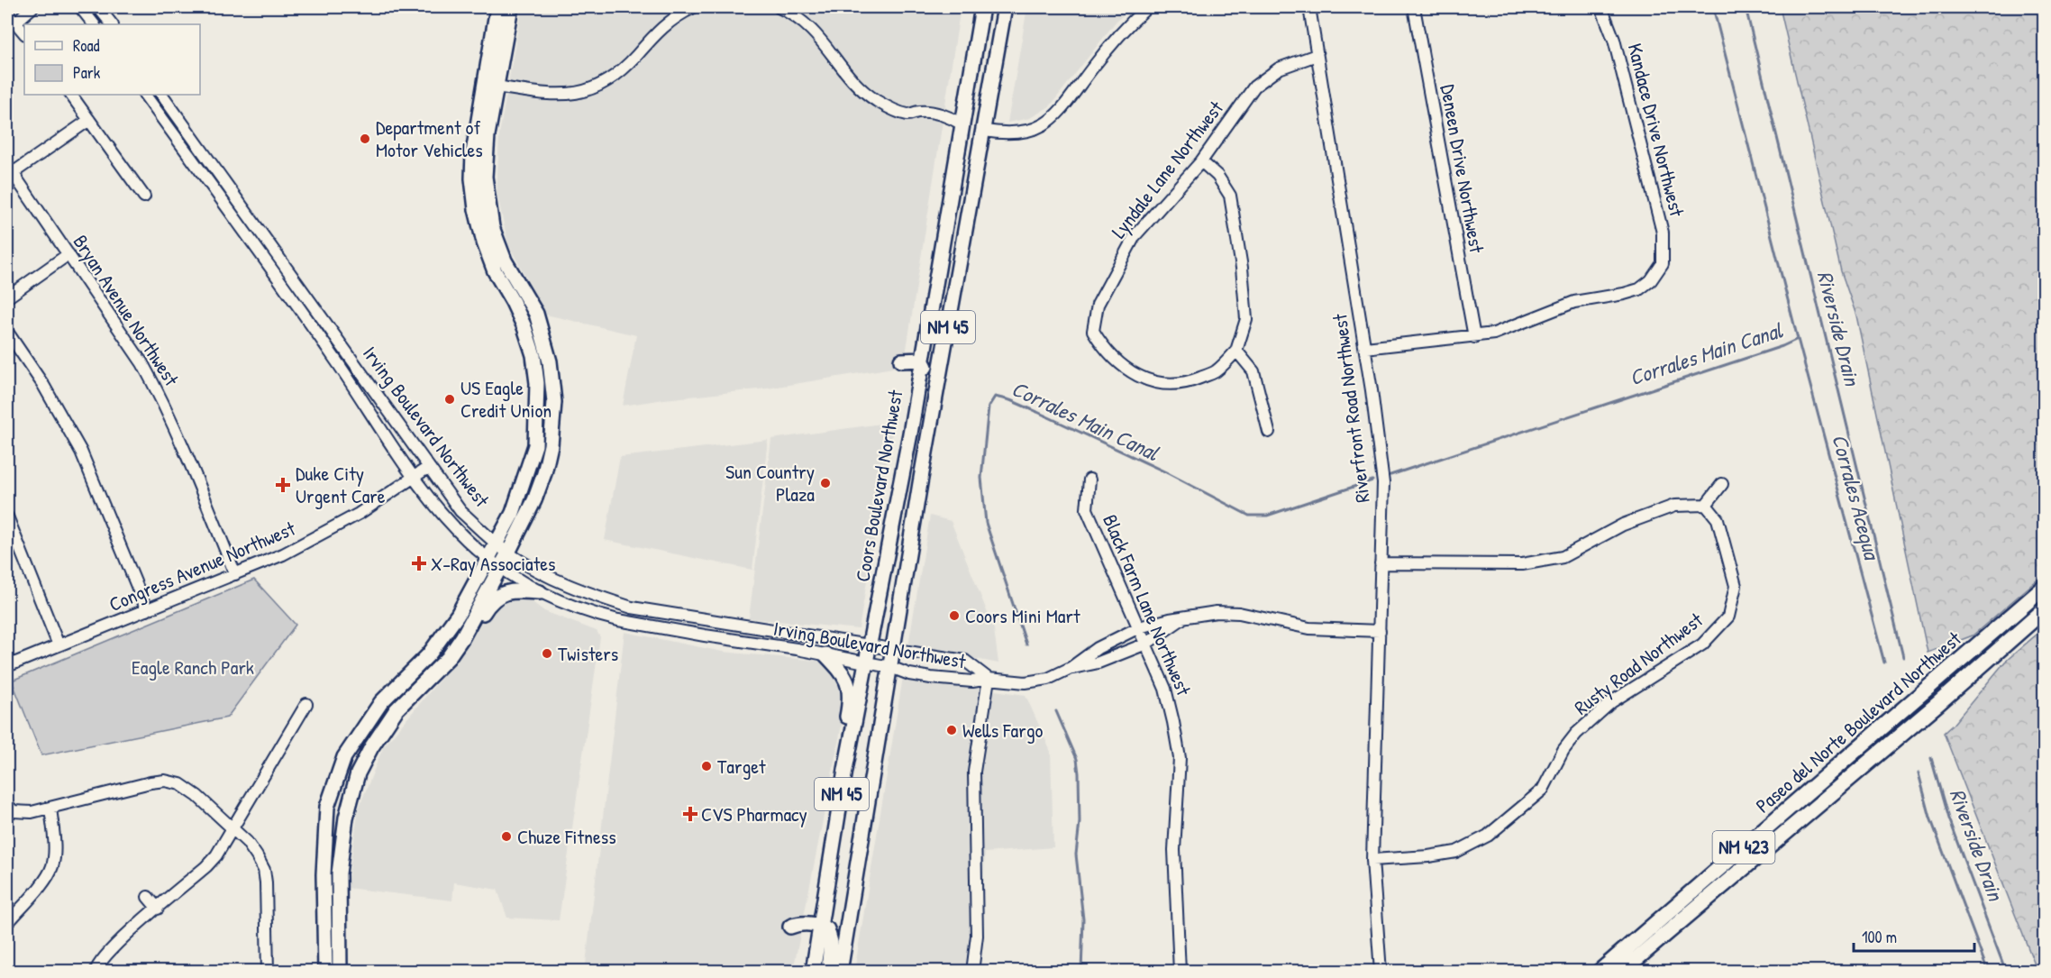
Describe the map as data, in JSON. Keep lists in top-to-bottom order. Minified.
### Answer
{"streets":{"highway":["Paseo del Norte Boulevard Northwest","NM 423"],"main road":["NM 45","Coors Boulevard Northwest"],"street":["Kandace Drive Northwest","Deneen Drive Northwest","Lyndale Lane Northwest","Bryan Avenue Northwest","Riverfront Road Northwest","Irving Boulevard Northwest","Congress Avenue Northwest","Black Farm Lane Northwest","Rusty Road Northwest"]},"crossings":[["Kandace Drive Northwest","Deneen Drive Northwest"],["Kandace Drive Northwest","Riverfront Road Northwest"],["Lyndale Lane Northwest","Riverfront Road Northwest"],["Bryan Avenue Northwest","Congress Avenue Northwest"],["Riverfront Road Northwest","Rusty Road Northwest"],["Irving Boulevard Northwest","Coors Boulevard Northwest"],["Irving Boulevard Northwest","Congress Avenue Northwest"]],"water":["Riverside Drain","Corrales Main Canal","Corrales Acequa"],"parks":["Eagle Ranch Park"],"places":{"other":["Department of Motor Vehicles","US Eagle Credit Union","Sun Country Plaza","Coors Mini Mart","Twisters","Wells Fargo","Target","Chuze Fitness"],"health":["Duke City Urgent Care","X-Ray Associates","CVS Pharmacy"]},"legend":["Road","Park"],"scale_bar":"100 m"}
